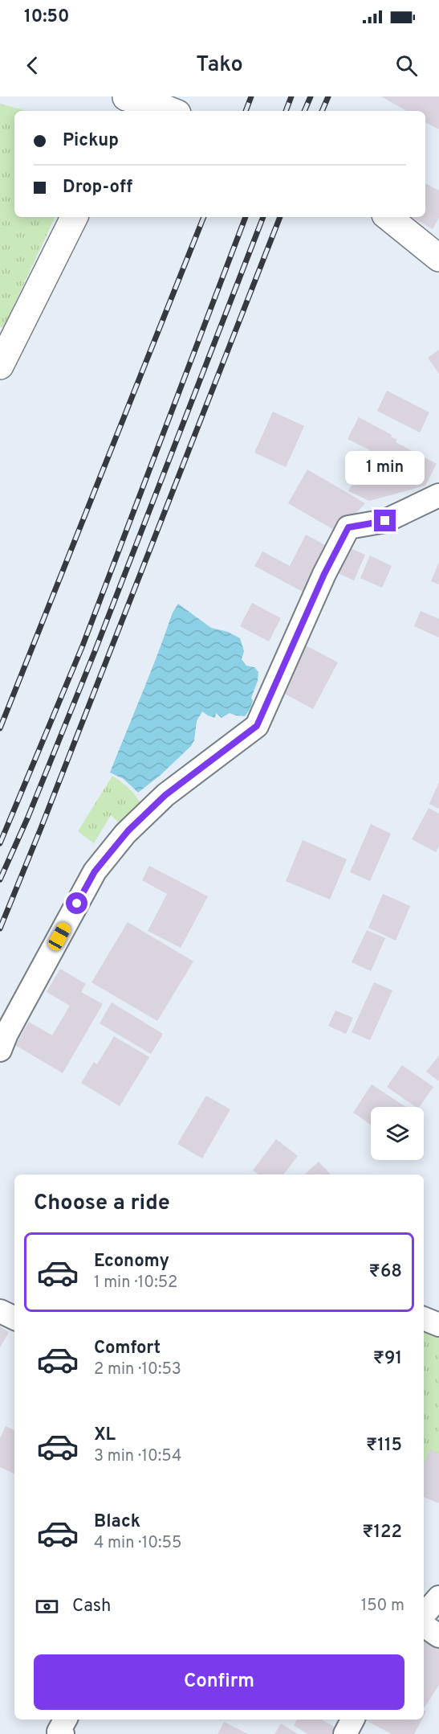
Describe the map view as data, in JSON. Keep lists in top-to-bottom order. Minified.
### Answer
{"page":{"status":"10:50","header":"Tako","banner":["Pickup","Drop-off"],"bubble":"1 min","heading":"Choose a ride","list":[{"name":"Economy","note":"1 min · 10:52","value":"₹68"},{"name":"Comfort","note":"2 min · 10:53","value":"₹91"},{"name":"XL","note":"3 min · 10:54","value":"₹115"},{"name":"Black","note":"4 min · 10:55","value":"₹122"}],"pay":["Cash","150 m"],"buttons":"Confirm"}}
